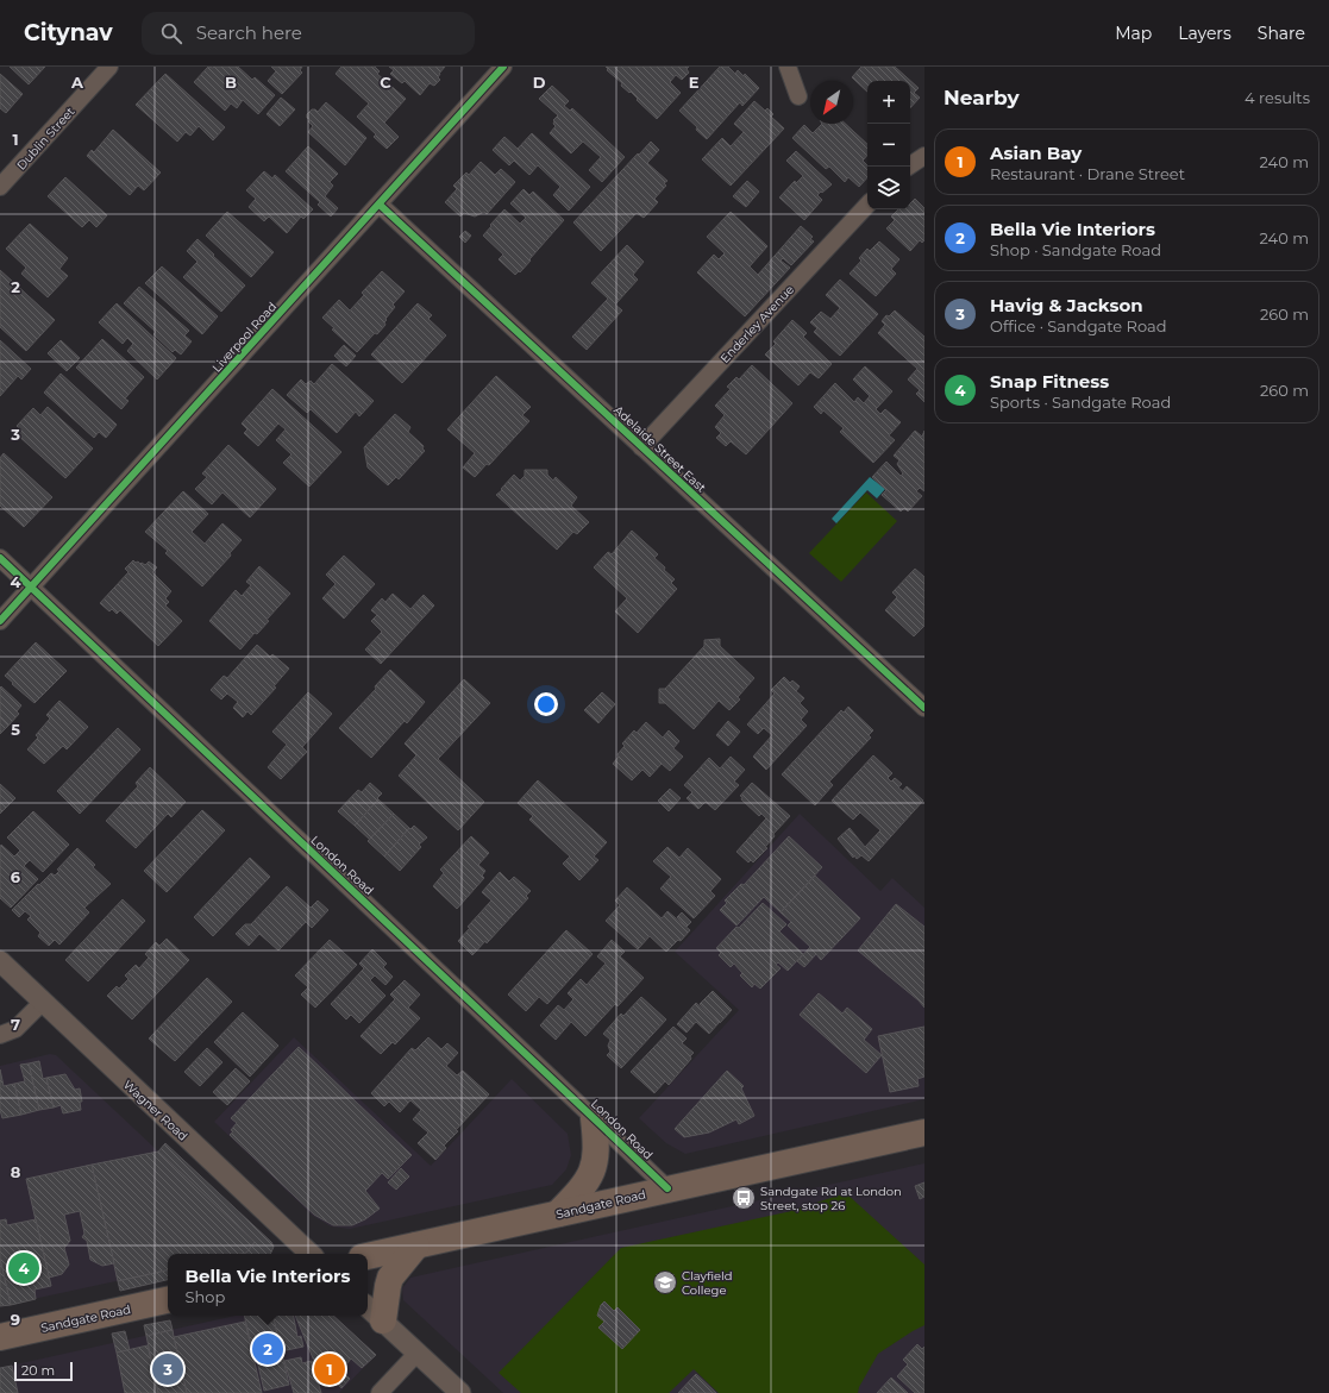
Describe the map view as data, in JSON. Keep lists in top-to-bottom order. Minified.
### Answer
{"streets":{"highway":["Sandgate Road"],"street":["Dublin Street","Enderley Avenue","Liverpool Road","Adelaide Street East","London Road","Wagner Road"]},"crossings":[["Enderley Avenue","Adelaide Street East"],["Liverpool Road","Adelaide Street East"],["Liverpool Road","London Road"],["London Road","Sandgate Road"]],"places":{"bus stop":["Sandgate Rd at London Street, stop 26"],"school or university":["Clayfield College"]},"scale_bar":"20 m","north":"bottom left","page":{"header":"Citynav","search":"Search here","nav":["Map","Layers","Share"],"heading":["Nearby","4 results"],"map_buttons":["+","−"],"list":[{"mark":"1","name":"Asian Bay","note":"Restaurant · Drane Street","value":"240 m"},{"mark":"2","name":"Bella Vie Interiors","note":"Shop · Sandgate Road","value":"240 m"},{"mark":"3","name":"Havig & Jackson","note":"Office · Sandgate Road","value":"260 m"},{"mark":"4","name":"Snap Fitness","note":"Sports · Sandgate Road","value":"260 m"}],"pins":["4","2","1","3"],"popup":["Bella Vie Interiors","Shop"],"scale":"20 m"},"grid":{"columns":["A","B","C","D","E"],"rows":["1","2","3","4","5","6","7","8","9"]}}
